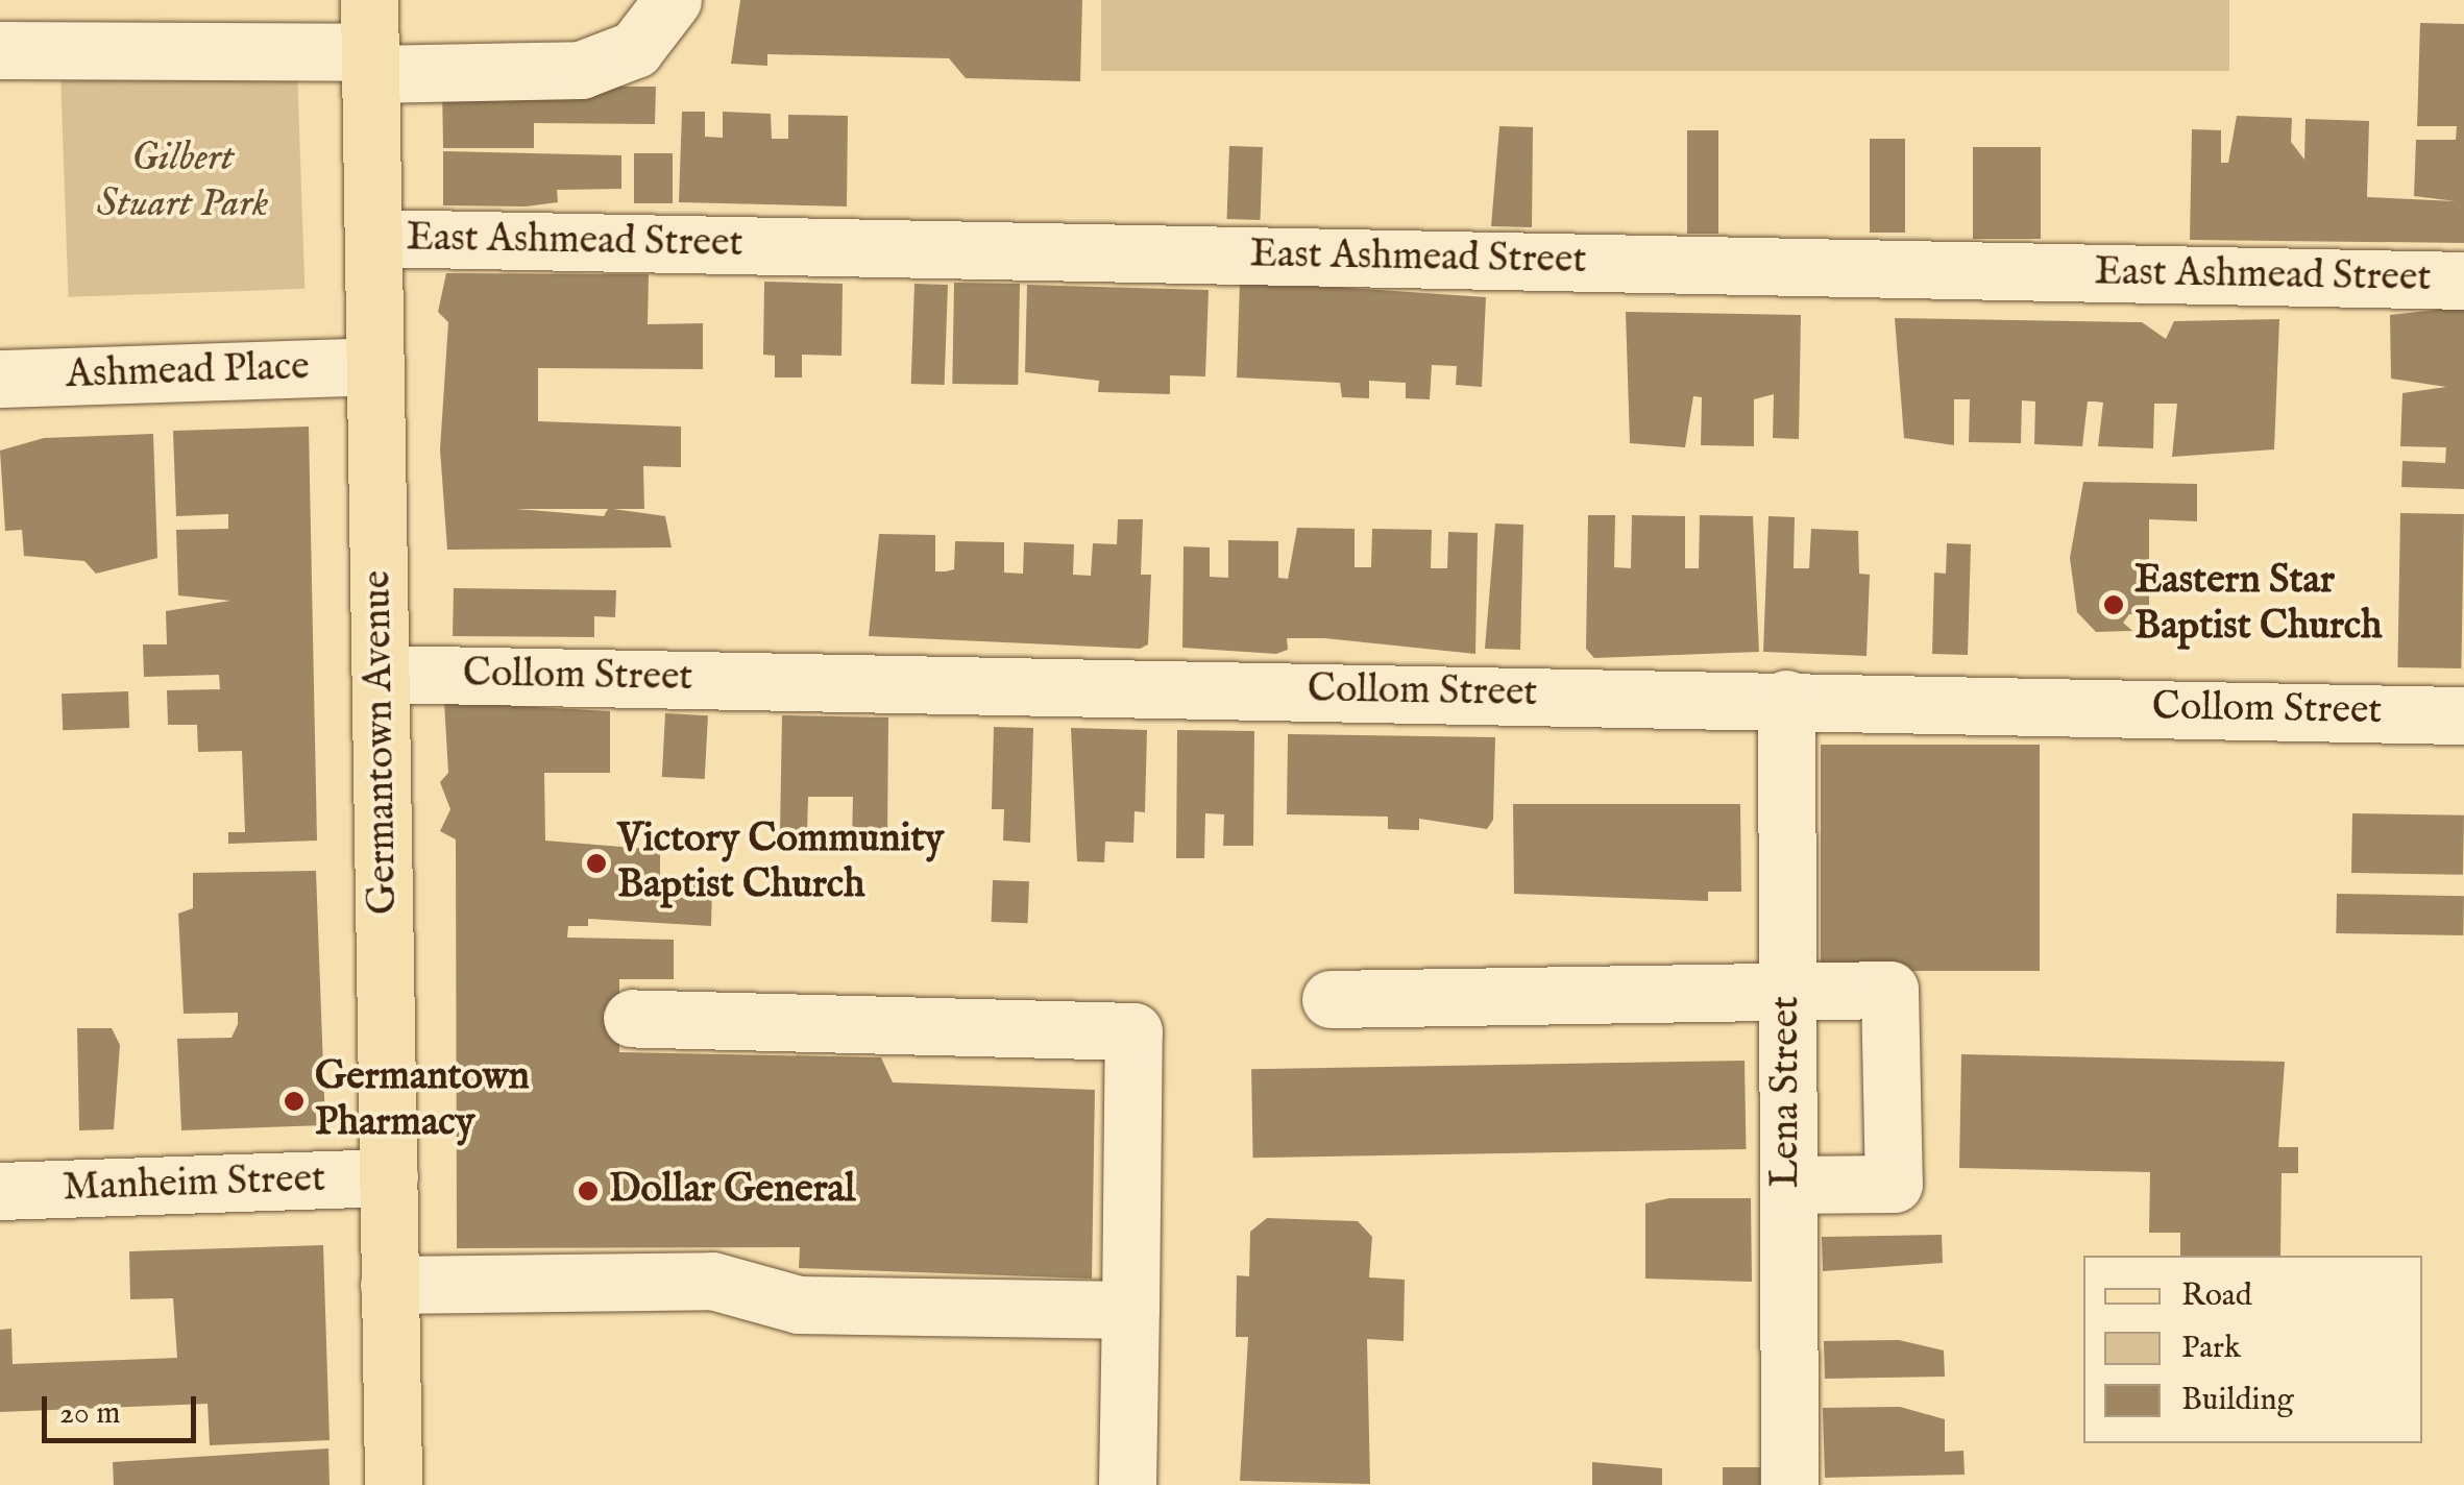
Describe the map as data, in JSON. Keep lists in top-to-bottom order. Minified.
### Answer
{"streets":{"main road":["Germantown Avenue"],"street":["East Ashmead Street","Ashmead Place","Collom Street","Lena Street","Manheim Street"]},"crossings":[["East Ashmead Street","Germantown Avenue"],["Ashmead Place","Germantown Avenue"],["Collom Street","Germantown Avenue"],["Collom Street","Lena Street"],["Germantown Avenue","Manheim Street"]],"parks":["Gilbert Stuart Park"],"places":["Eastern Star Baptist Church","Victory Community Baptist Church","Germantown Pharmacy","Dollar General"],"legend":["Road","Park","Building"],"scale_bar":"20 m"}
